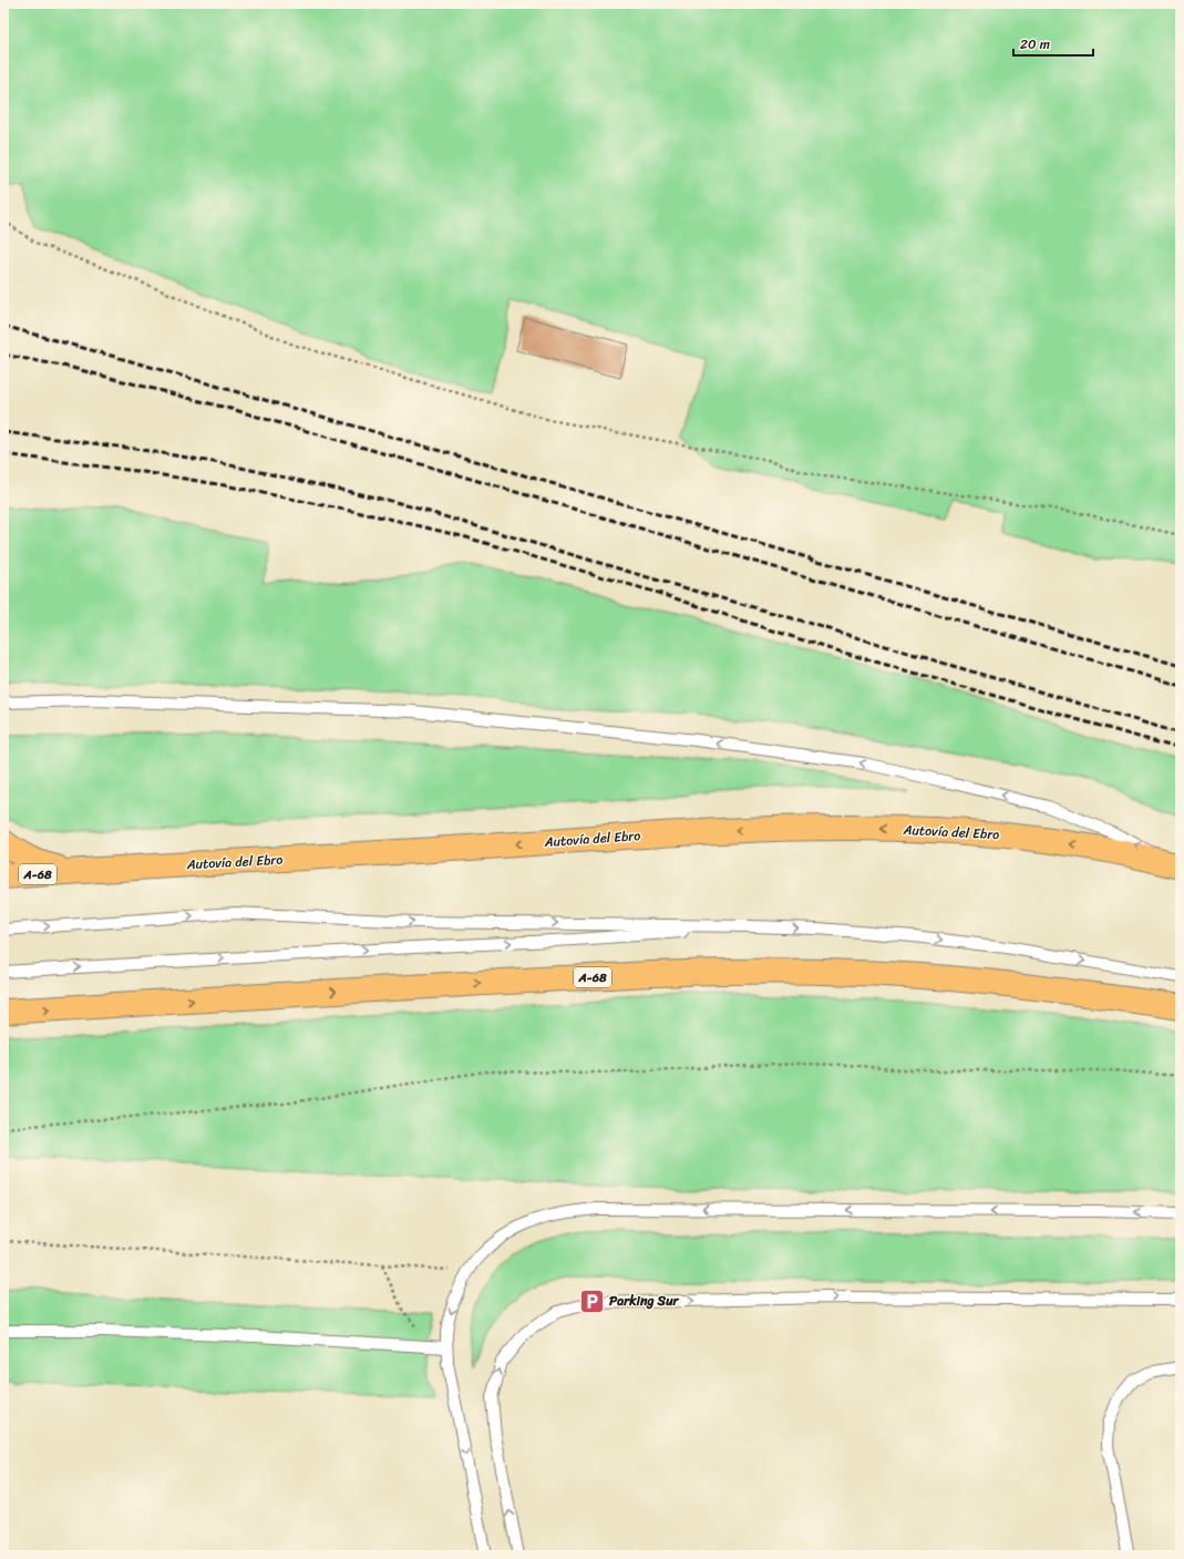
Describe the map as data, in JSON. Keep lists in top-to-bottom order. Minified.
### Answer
{"streets":{"highway":["Autovía del Ebro","A-68"]},"places":{"parking":["Parking Sur"]},"scale_bar":"20 m"}
